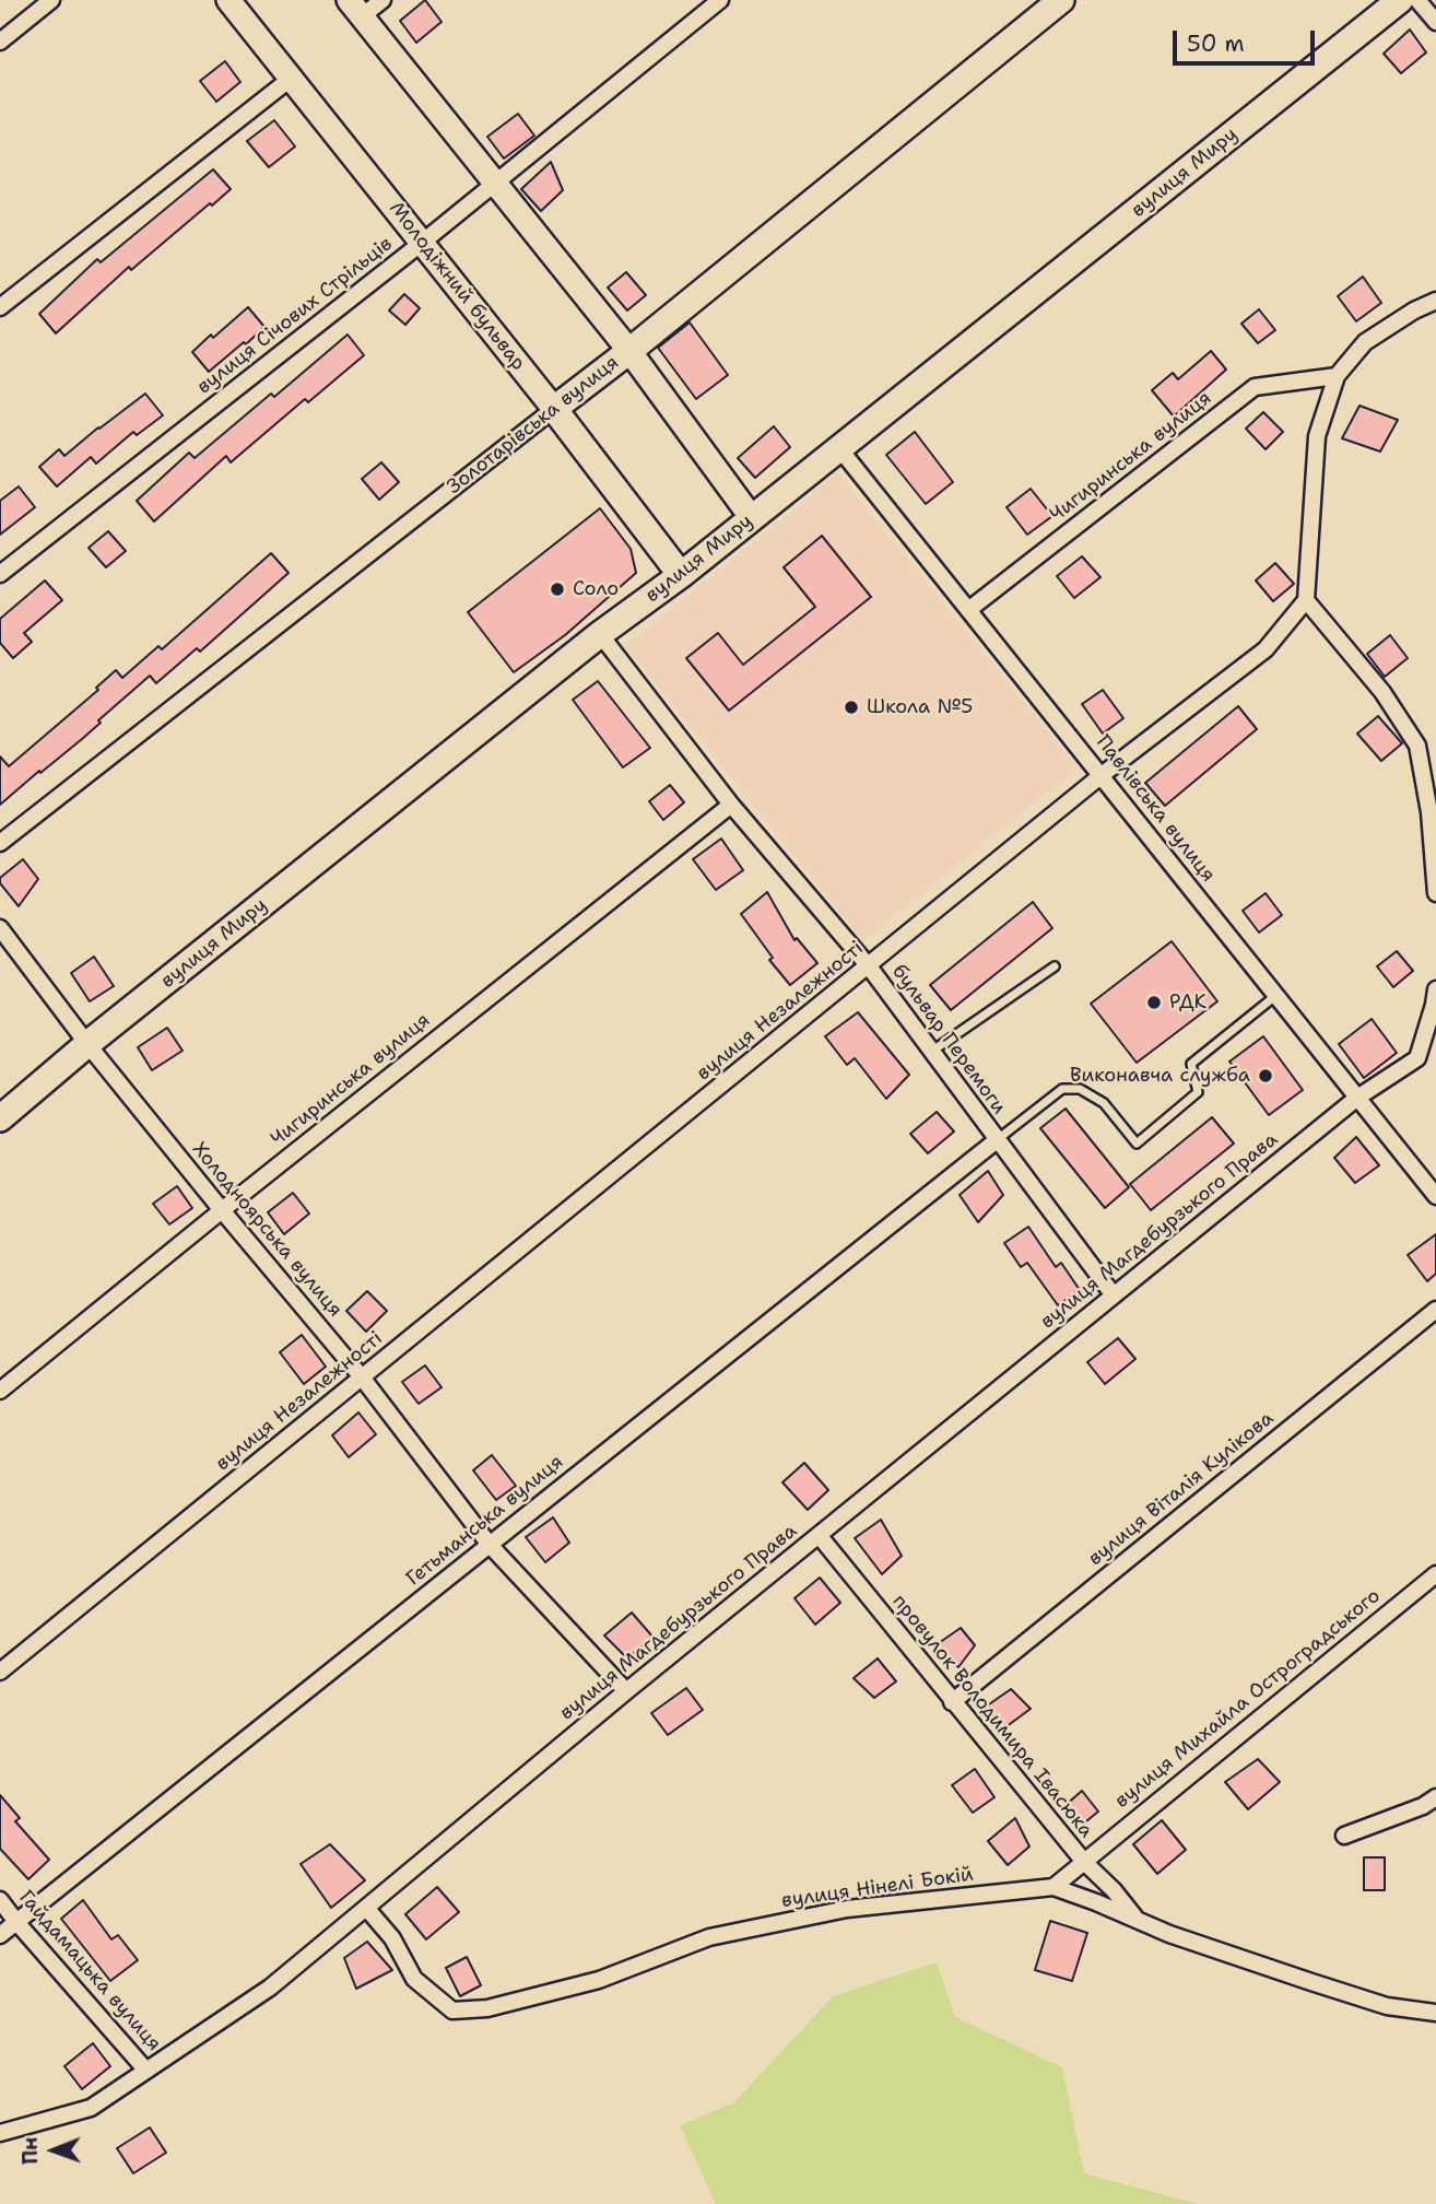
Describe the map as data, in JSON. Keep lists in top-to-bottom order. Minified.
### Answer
{"streets":{"main road":["вулиця Миру","Молодіжний бульвар","Золотарівська вулиця"],"street":["вулиця Січових Стрільців","Чигиринська вулиця","Павлівська вулиця","вулиця Незалежності","бульвар Перемоги","Холодноярська вулиця","вулиця Магдебурзького Права","вулиця Віталія Кулікова","Гетьманська вулиця","вулиця Михайла Остроградського","провулок Володимира Івасюка","вулиця Нінелі Бокій","Гайдамацька вулиця"]},"crossings":[["вулиця Миру","Молодіжний бульвар"],["вулиця Миру","Павлівська вулиця"],["вулиця Миру","бульвар Перемоги"],["вулиця Миру","Холодноярська вулиця"],["Молодіжний бульвар","вулиця Січових Стрільців"],["Молодіжний бульвар","Золотарівська вулиця"],["Чигиринська вулиця","Павлівська вулиця"],["Чигиринська вулиця","бульвар Перемоги"],["Чигиринська вулиця","Холодноярська вулиця"],["Павлівська вулиця","вулиця Незалежності"],["Павлівська вулиця","вулиця Магдебурзького Права"],["вулиця Незалежності","бульвар Перемоги"],["вулиця Незалежності","Холодноярська вулиця"],["бульвар Перемоги","вулиця Магдебурзького Права"],["бульвар Перемоги","Гетьманська вулиця"],["Холодноярська вулиця","вулиця Магдебурзького Права"],["Холодноярська вулиця","Гетьманська вулиця"],["вулиця Магдебурзького Права","провулок Володимира Івасюка"],["вулиця Магдебурзького Права","вулиця Нінелі Бокій"],["вулиця Магдебурзького Права","Гайдамацька вулиця"],["вулиця Віталія Кулікова","провулок Володимира Івасюка"],["Гетьманська вулиця","Гайдамацька вулиця"],["вулиця Михайла Остроградського","провулок Володимира Івасюка"],["вулиця Михайла Остроградського","вулиця Нінелі Бокій"],["провулок Володимира Івасюка","вулиця Нінелі Бокій"]],"places":["Соло","Школа №5","РДК","Виконавча служба"],"scale_bar":"50 m","north":"left"}
